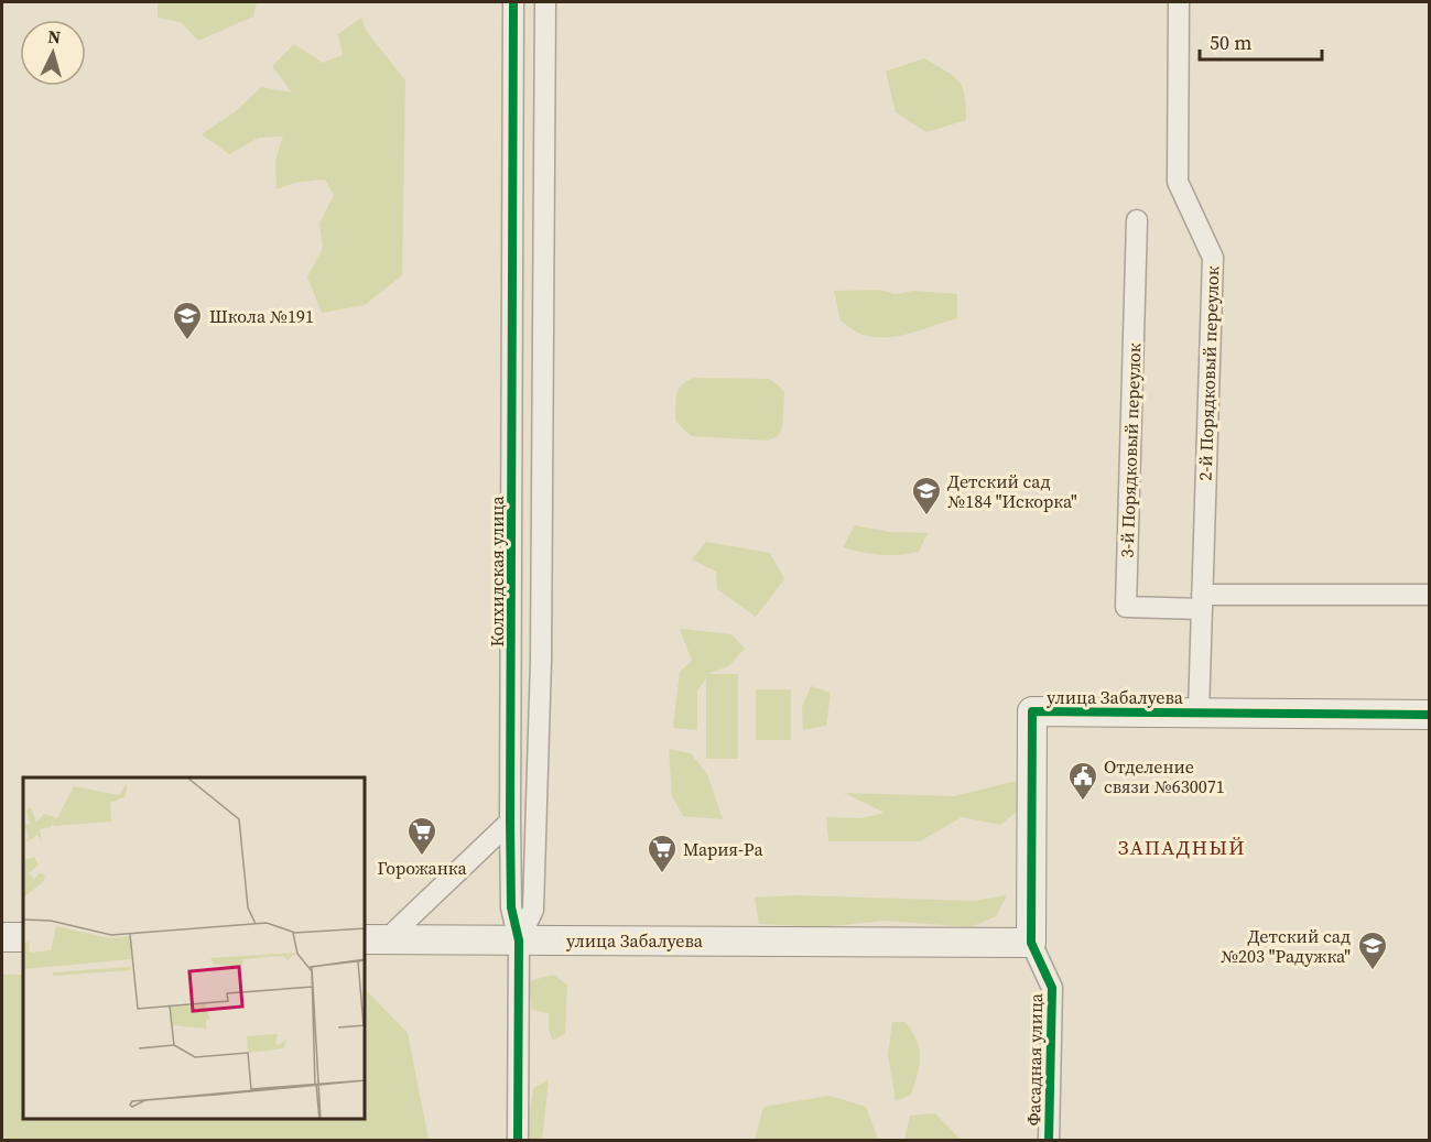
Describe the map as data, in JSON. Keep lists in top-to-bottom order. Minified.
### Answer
{"streets":{"street":["2-й Порядковый переулок","3-й Порядковый переулок","Колхидская улица","улица Забалуева","Фасадная улица"]},"crossings":[["2-й Порядковый переулок","3-й Порядковый переулок"],["2-й Порядковый переулок","улица Забалуева"],["Колхидская улица","улица Забалуева"],["улица Забалуева","Фасадная улица"]],"districts":["ЗАПАДНЫЙ"],"places":{"school or university":["Школа №191","Детский сад №184 \"Искорка\"","Детский сад №203 \"Радужка\""],"public building":["Отделение связи №630071"],"supermarket":["Горожанка","Мария-Ра"]},"scale_bar":"50 m","north":"top"}
